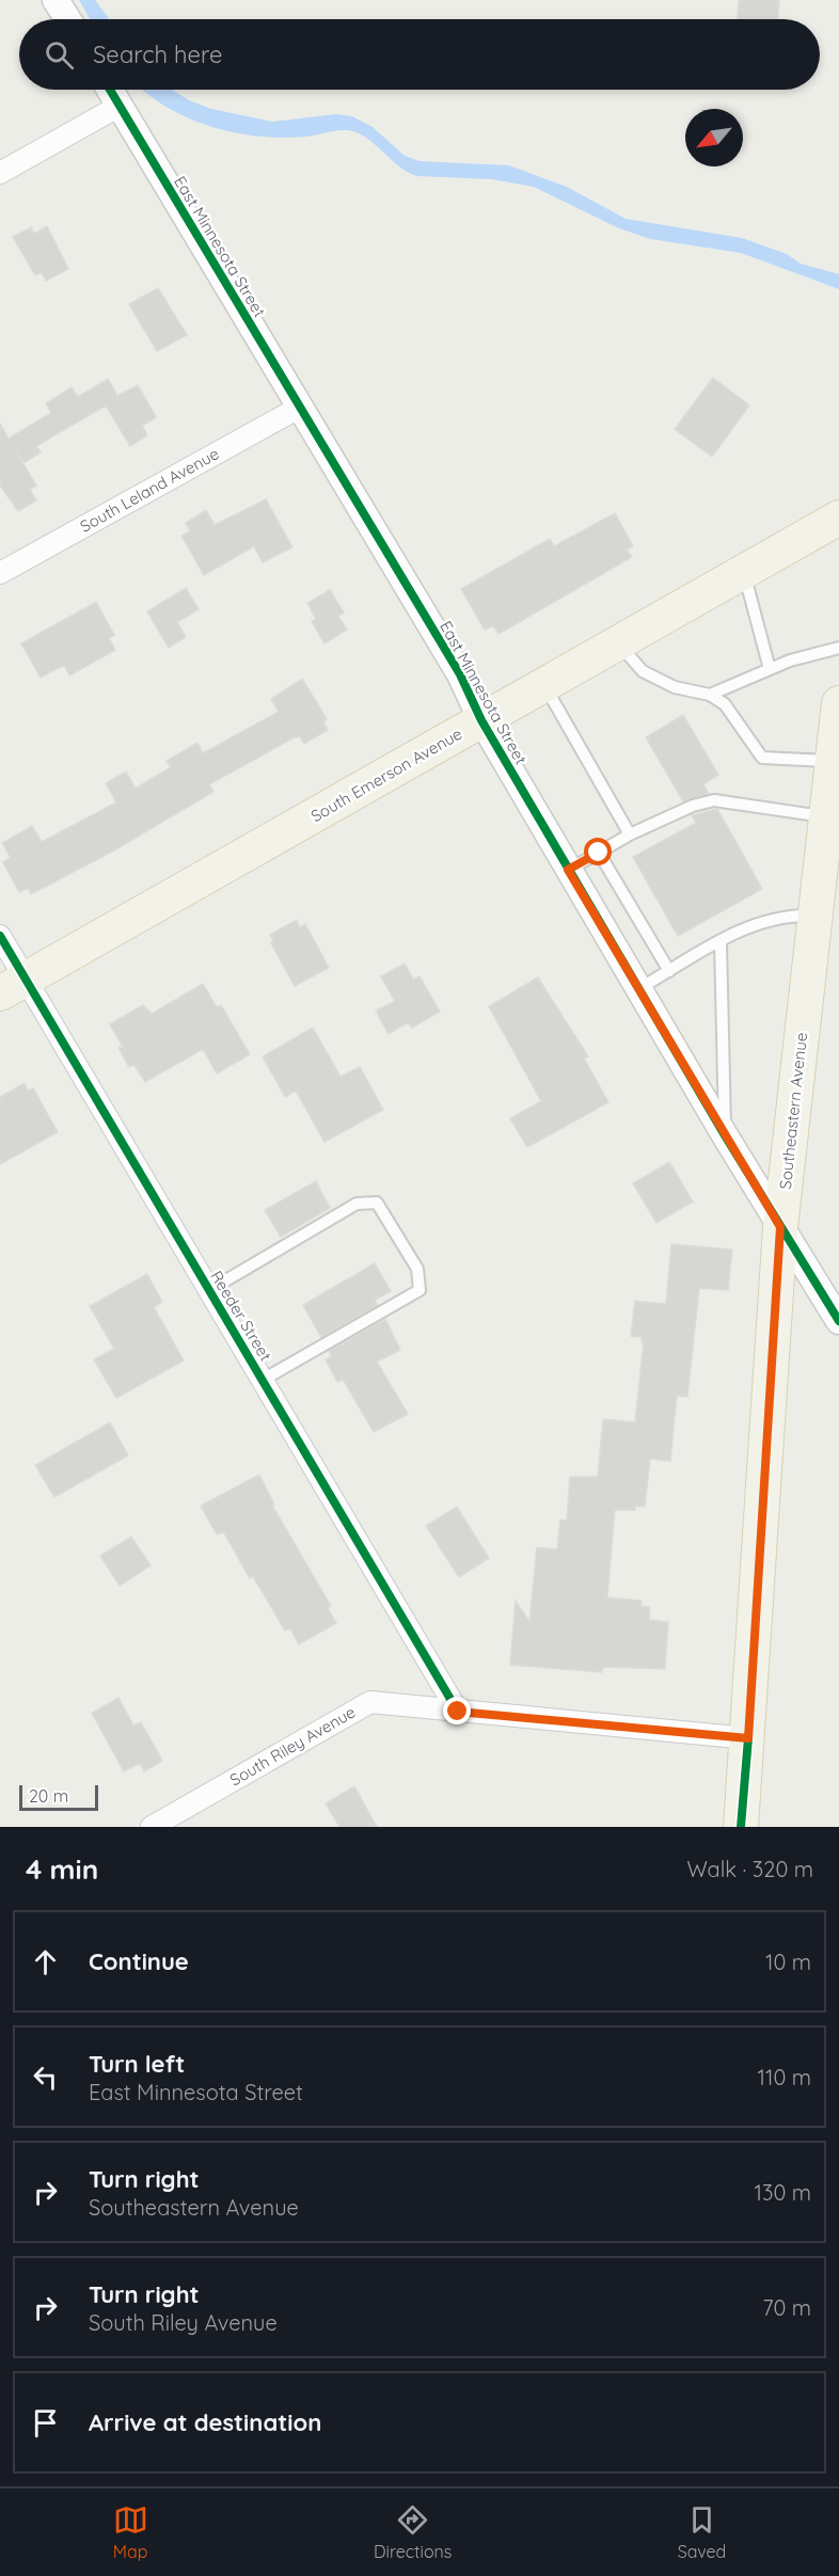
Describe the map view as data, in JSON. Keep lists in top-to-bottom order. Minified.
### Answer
{"streets":{"main road":["South Emerson Avenue","Southeastern Avenue"],"street":["East Minnesota Street","South Leland Avenue","Reeder Street","South Riley Avenue"]},"crossings":[["East Minnesota Street","South Leland Avenue"],["East Minnesota Street","South Emerson Avenue"],["East Minnesota Street","Southeastern Avenue"],["South Emerson Avenue","Reeder Street"],["Southeastern Avenue","South Riley Avenue"],["Reeder Street","South Riley Avenue"]],"scale_bar":"20 m","north":"bottom left","page":{"search":"Search here","scale":"20 m","heading":["4 min","Walk · 320 m"],"list":[["Continue","10 m"],["Turn left","East Minnesota Street","110 m"],["Turn right","Southeastern Avenue","130 m"],["Turn right","South Riley Avenue","70 m"],"Arrive at destination"],"nav":["Map","Directions","Saved"]}}
